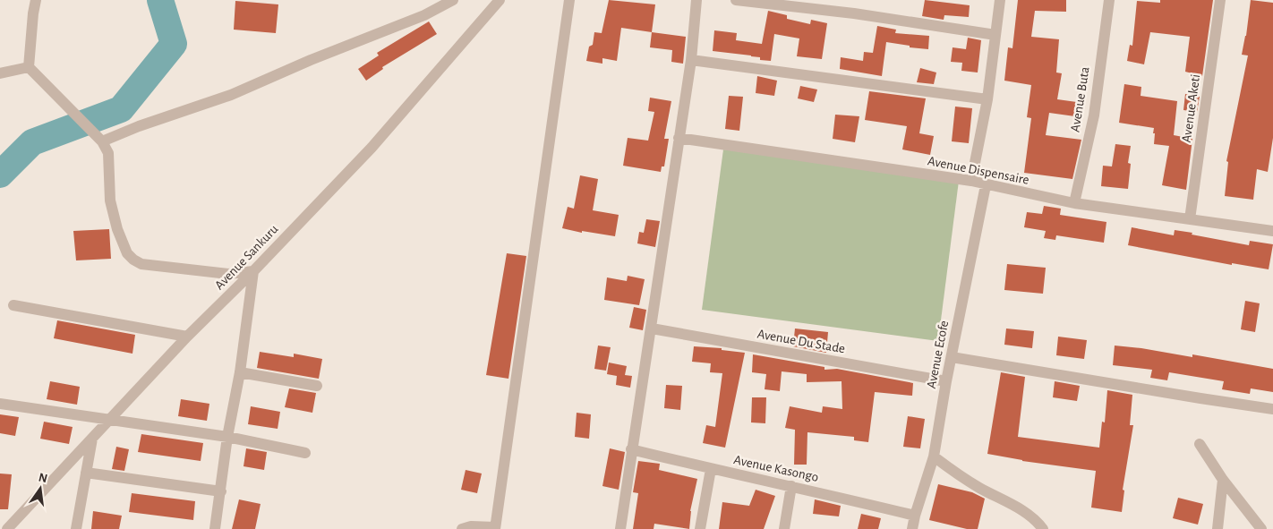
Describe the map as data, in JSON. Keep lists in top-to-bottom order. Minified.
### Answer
{"streets":{"street":["Avenue Buta","Avenue Aketi","Avenue Dispensaire","Avenue Sankuru","Avenue Du Stade","Avenue Ecofe","Avenue Kasongo"]},"crossings":[["Avenue Buta","Avenue Dispensaire"],["Avenue Aketi","Avenue Dispensaire"],["Avenue Dispensaire","Avenue Ecofe"],["Avenue Du Stade","Avenue Ecofe"],["Avenue Ecofe","Avenue Kasongo"]],"north":"top"}
